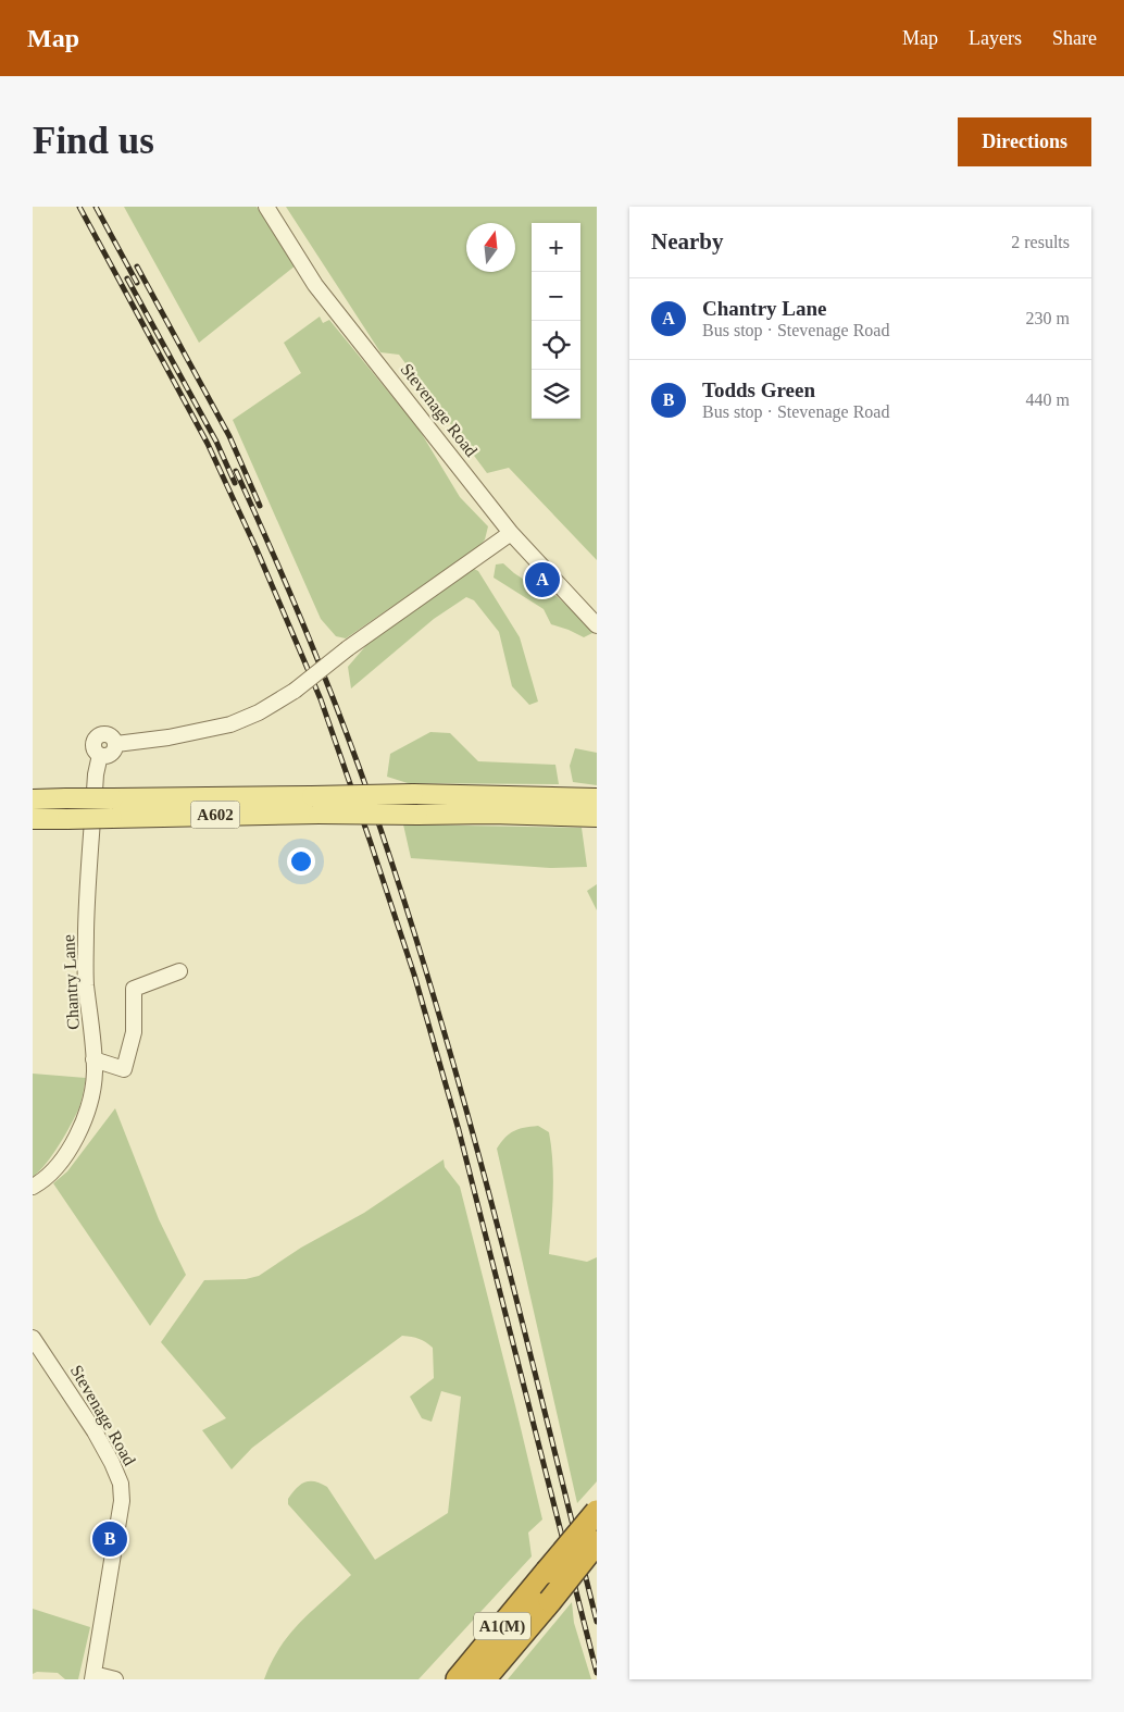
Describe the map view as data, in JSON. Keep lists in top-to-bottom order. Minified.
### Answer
{"streets":{"highway":["A1(M)"],"main road":["A602"],"street":["Stevenage Road","Chantry Lane"]},"crossings":[["Stevenage Road","Chantry Lane"]],"north":"top","page":{"header":"Map","nav":["Map","Layers","Share"],"buttons":"Directions","title":"Find us","heading":["Nearby","2 results"],"map_buttons":["+","−"],"list":[{"mark":"A","name":"Chantry Lane","note":"Bus stop · Stevenage Road","value":"230 m"},{"mark":"B","name":"Todds Green","note":"Bus stop · Stevenage Road","value":"440 m"}],"pins":["A","B"]}}
